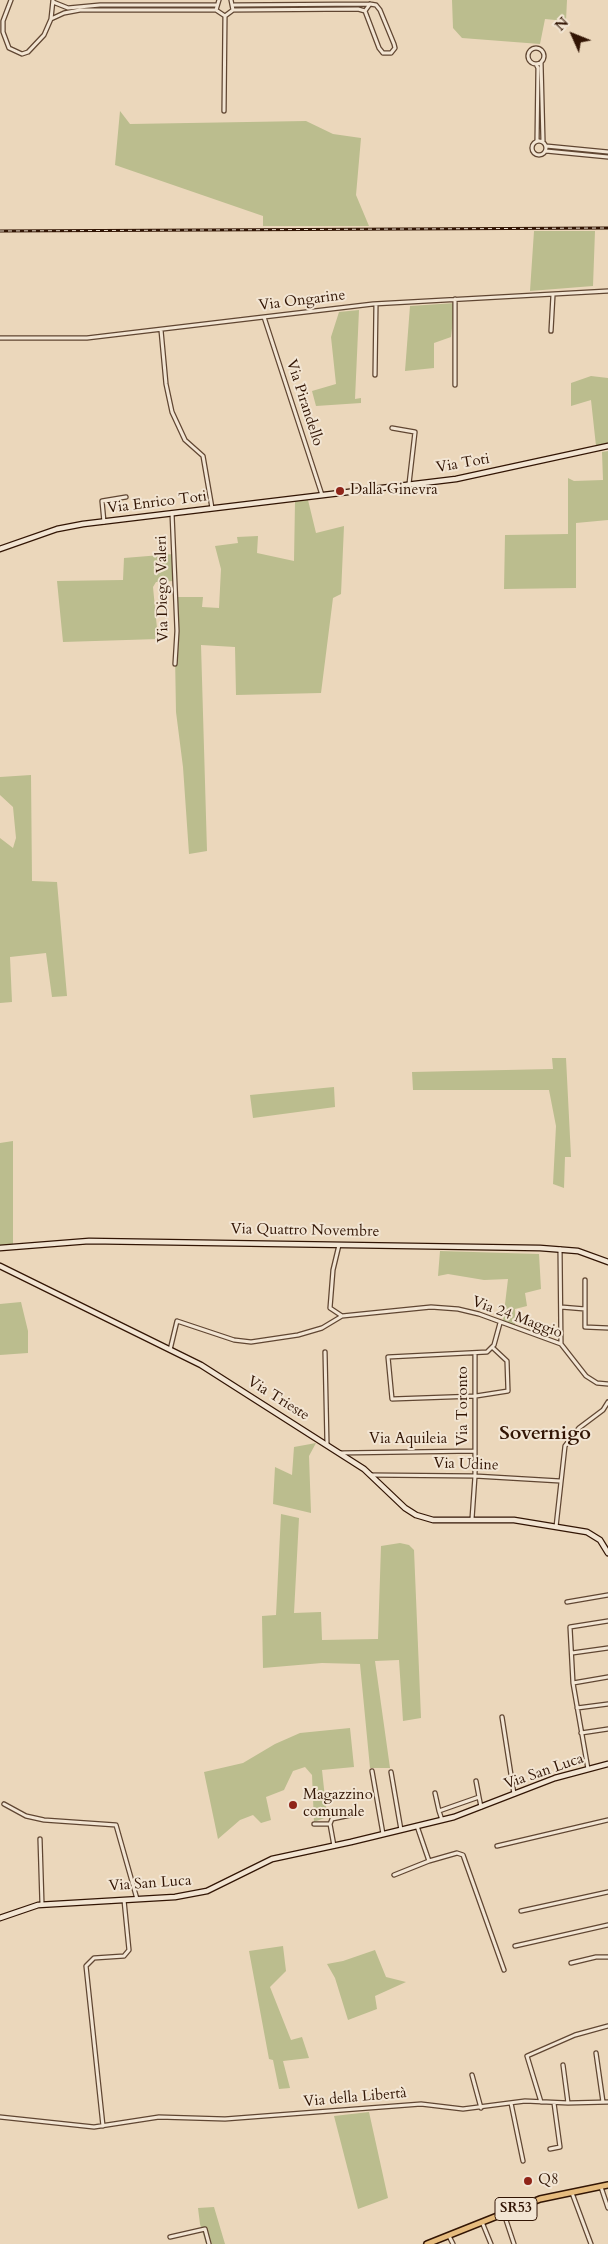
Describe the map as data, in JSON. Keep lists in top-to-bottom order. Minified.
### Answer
{"streets":{"main road":["SR53"],"street":["Via Ongarine","Via Pirandello","Via Toti","Via Enrico Toti","Via Diego Valeri","Via Quattro Novembre","Via 24 Maggio","Via Trieste","Via Toronto","Via Aquileia","Via Udine","Via San Luca","Via della Libertà"]},"crossings":[["Via Ongarine","Via Pirandello"],["Via Pirandello","Via Toti"],["Via Pirandello","Via Enrico Toti"],["Via Toti","Via Enrico Toti"],["Via Enrico Toti","Via Diego Valeri"],["Via 24 Maggio","Via Trieste"],["Via Trieste","Via Toronto"],["Via Trieste","Via Aquileia"],["Via Trieste","Via Udine"],["Via Toronto","Via Aquileia"],["Via Toronto","Via Udine"]],"districts":["Sovernigo"],"places":["Dalla Ginevra","Magazzino comunale","Q8"],"north":"top left"}
